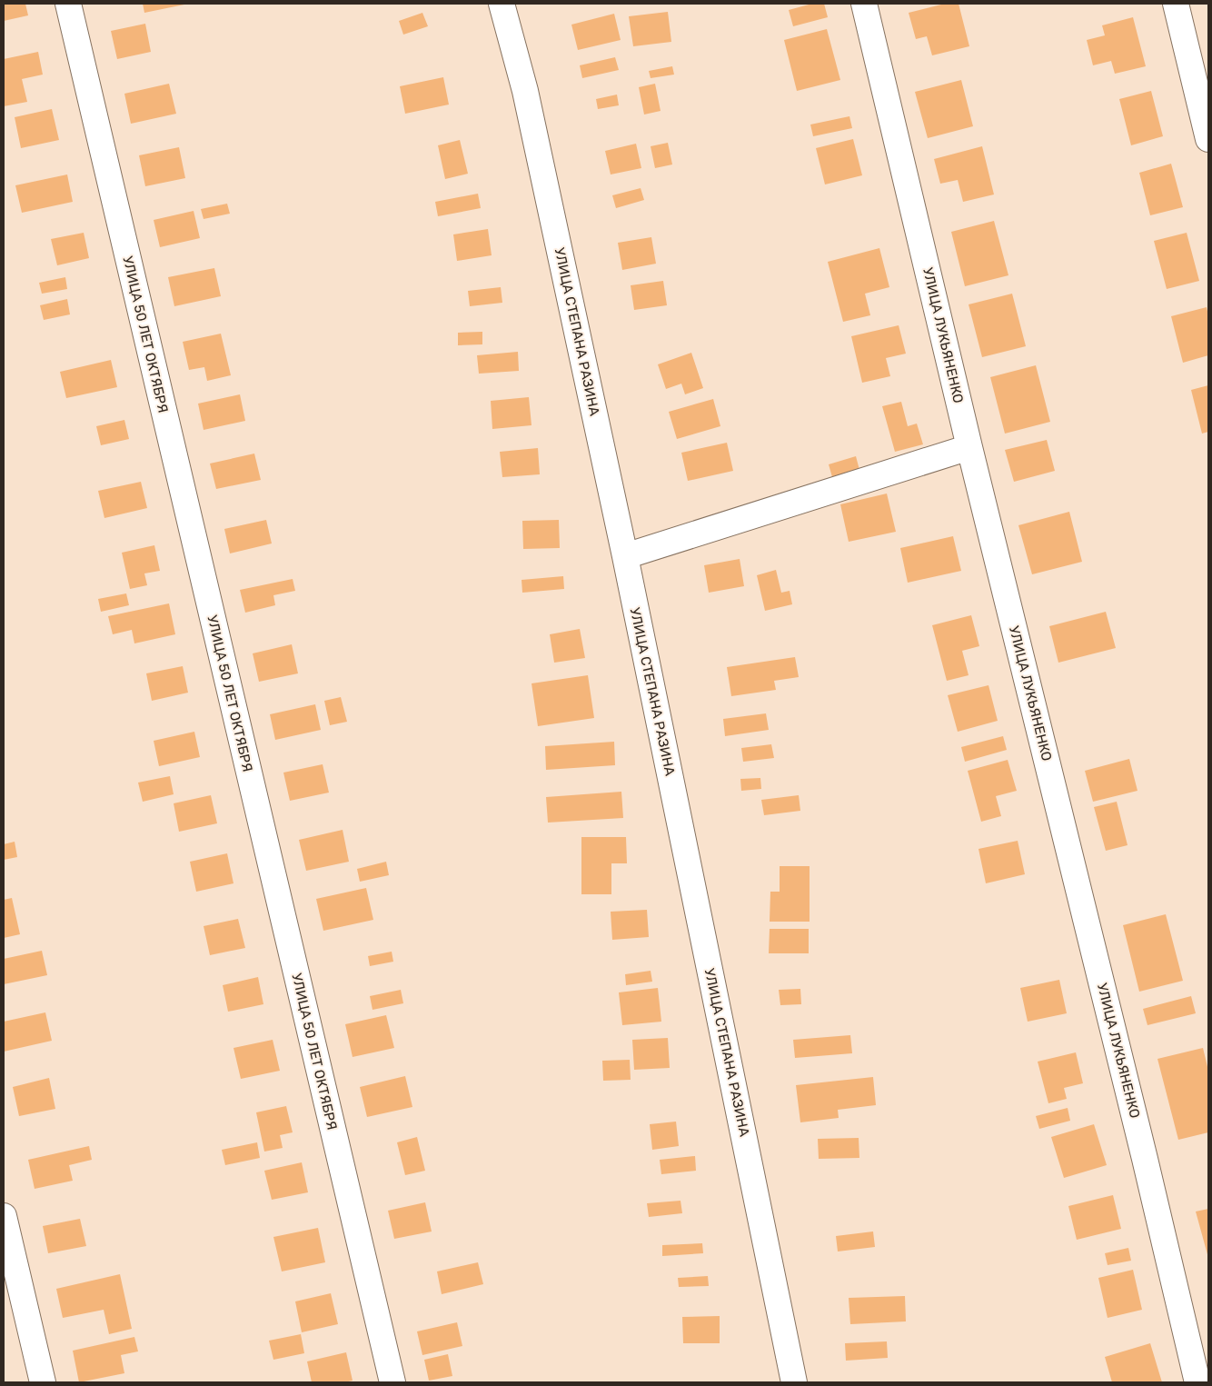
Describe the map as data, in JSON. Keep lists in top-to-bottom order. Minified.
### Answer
{"streets":{"street":["УЛИЦА СТЕПАНА РАЗИНА","УЛИЦА 50 ЛЕТ ОКТЯБРЯ","УЛИЦА ЛУКЬЯНЕНКО"]}}
